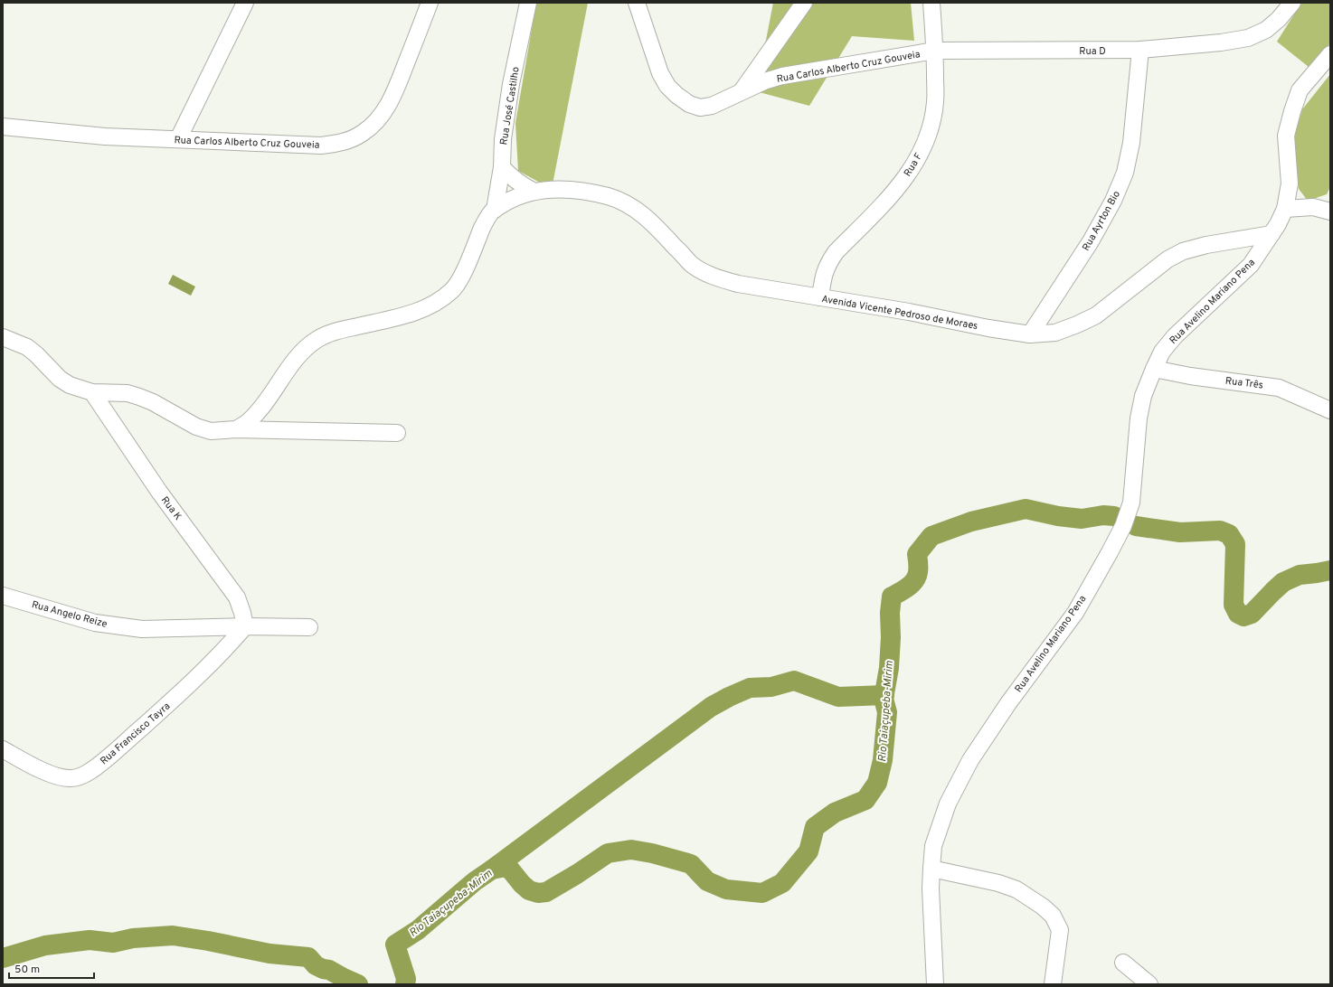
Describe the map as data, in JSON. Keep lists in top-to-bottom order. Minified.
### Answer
{"streets":{"street":["Rua D","Rua Carlos Alberto Cruz Gouveia","Rua José Castilho","Rua F","Rua Ayrton Bio","Rua Avelino Mariano Pena","Avenida Vicente Pedroso de Moraes","Rua Três","Rua K","Rua Angelo Reize","Rua Francisco Tayra"]},"crossings":[["Rua D","Rua Carlos Alberto Cruz Gouveia"],["Rua D","Rua F"],["Rua D","Rua Ayrton Bio"],["Rua Carlos Alberto Cruz Gouveia","Rua F"],["Rua José Castilho","Avenida Vicente Pedroso de Moraes"],["Rua F","Avenida Vicente Pedroso de Moraes"],["Rua Ayrton Bio","Avenida Vicente Pedroso de Moraes"],["Rua Avelino Mariano Pena","Avenida Vicente Pedroso de Moraes"],["Rua Avelino Mariano Pena","Rua Três"],["Rua K","Rua Angelo Reize"],["Rua K","Rua Francisco Tayra"],["Rua Angelo Reize","Rua Francisco Tayra"]],"water":["Rio Taiaçupeba-Mirim"],"scale_bar":"50 m"}
